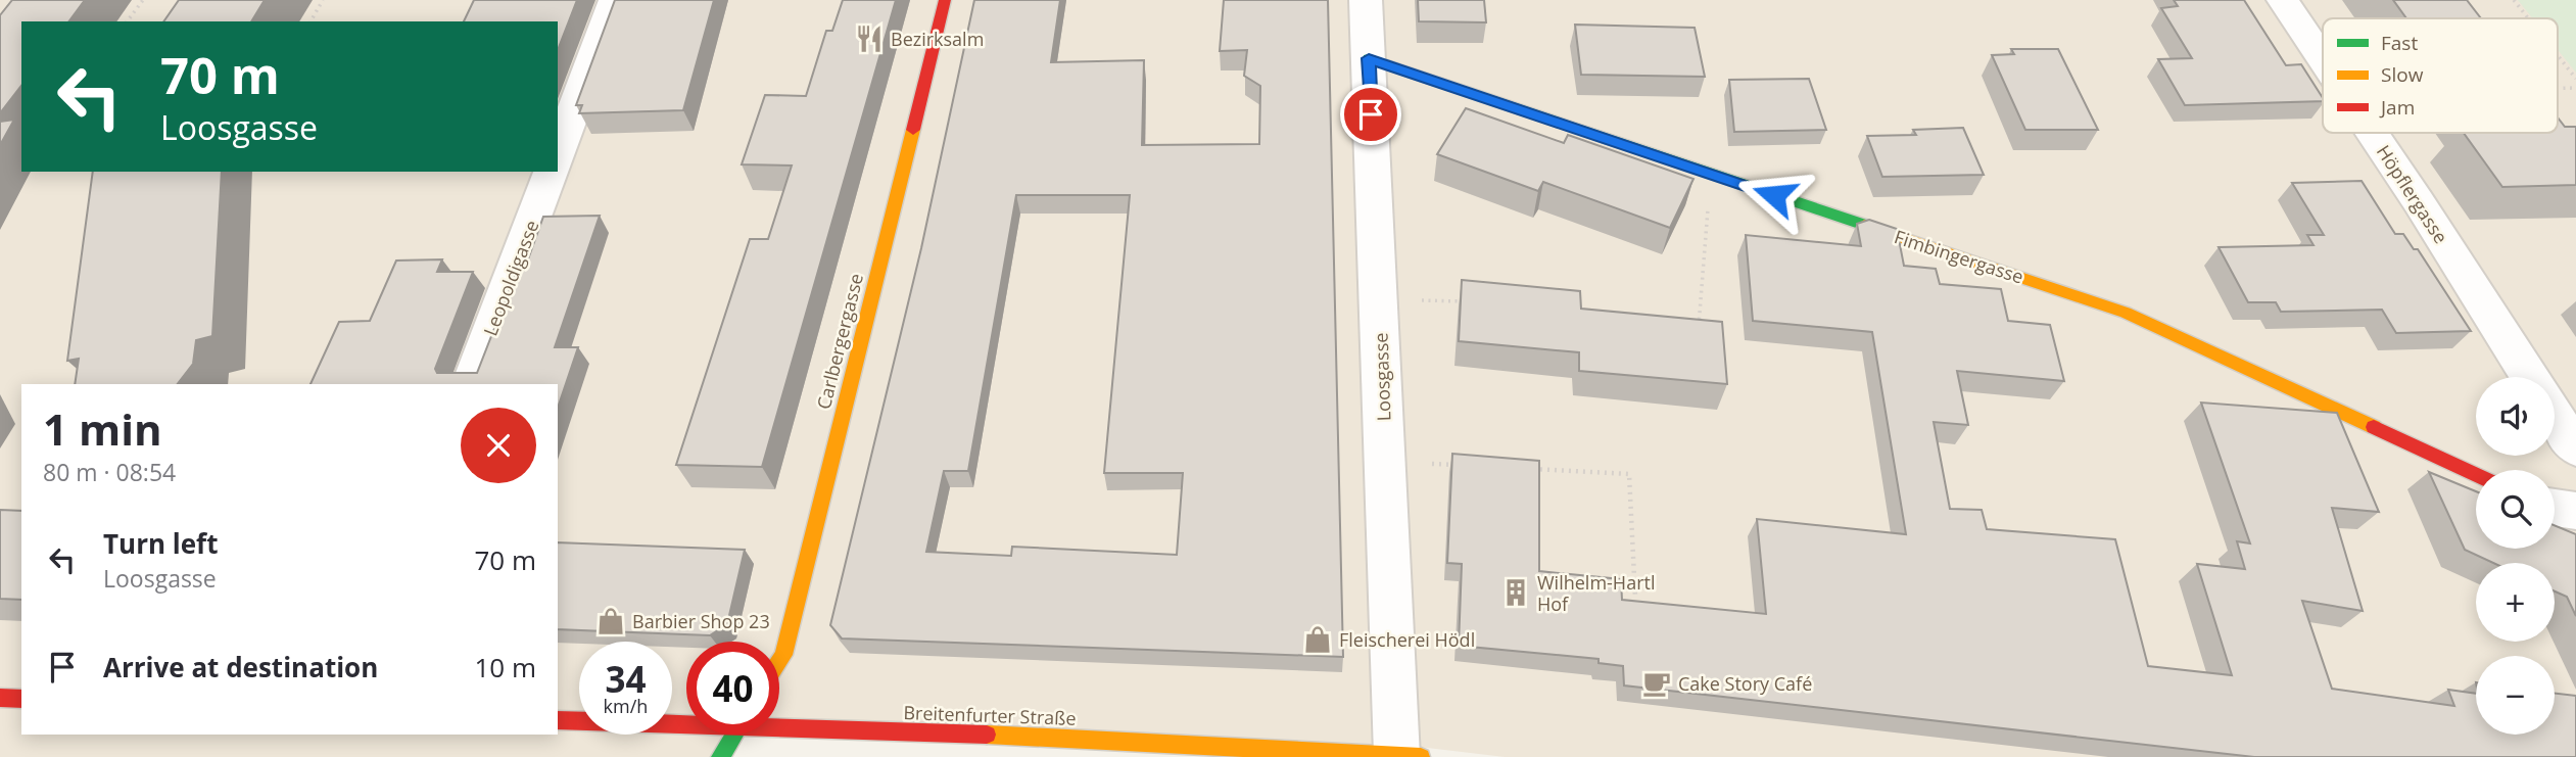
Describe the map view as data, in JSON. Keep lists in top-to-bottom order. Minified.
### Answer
{"streets":{"street":["Höpflergasse","Fimbingergasse","Leopoldigasse","Carlbergergasse","Loosgasse","Breitenfurter Straße"]},"crossings":[["Fimbingergasse","Loosgasse"],["Loosgasse","Breitenfurter Straße"]],"places":{"restaurant":["Bezirksalm"],"building":["Wilhelm-Hartl Hof"],"shop":["Barbier Shop 23","Fleischerei Hödl"],"cafe":["Cake Story Café"]},"legend":["Fast","Slow","Jam"],"page":{"turn":["70 m","Loosgasse"],"map_buttons":["+","−"],"heading":["1 min","80 m · 08:54"],"list":[{"name":"Turn left","note":"Loosgasse","value":"70 m"},{"name":"Arrive at destination","value":"10 m"}],"speed":"34 km/h","limit":"40"}}
